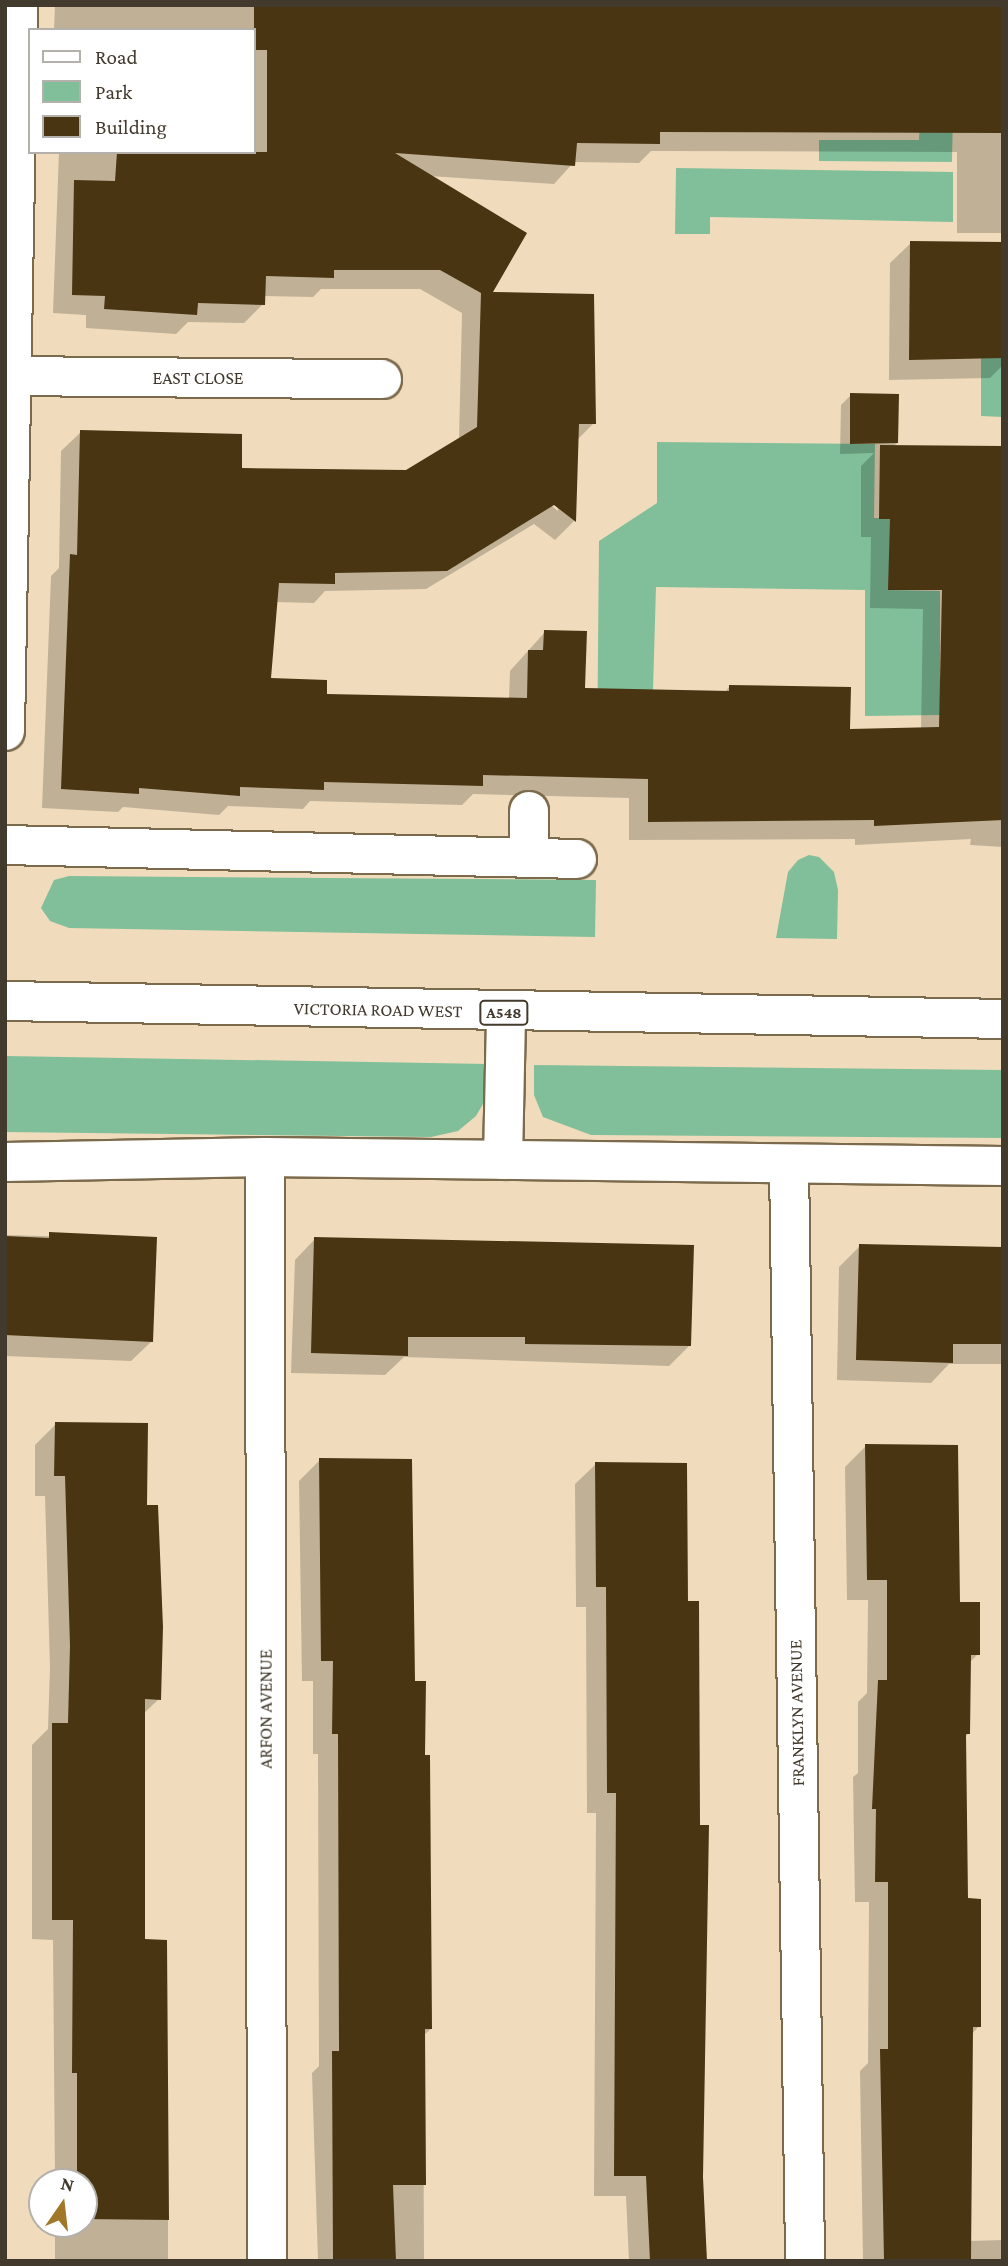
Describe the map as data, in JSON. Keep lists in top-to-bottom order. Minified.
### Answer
{"streets":{"street":["EAST CLOSE","VICTORIA ROAD WEST","A548","ARFON AVENUE","FRANKLYN AVENUE"]},"legend":["Road","Park","Building"],"north":"top"}
